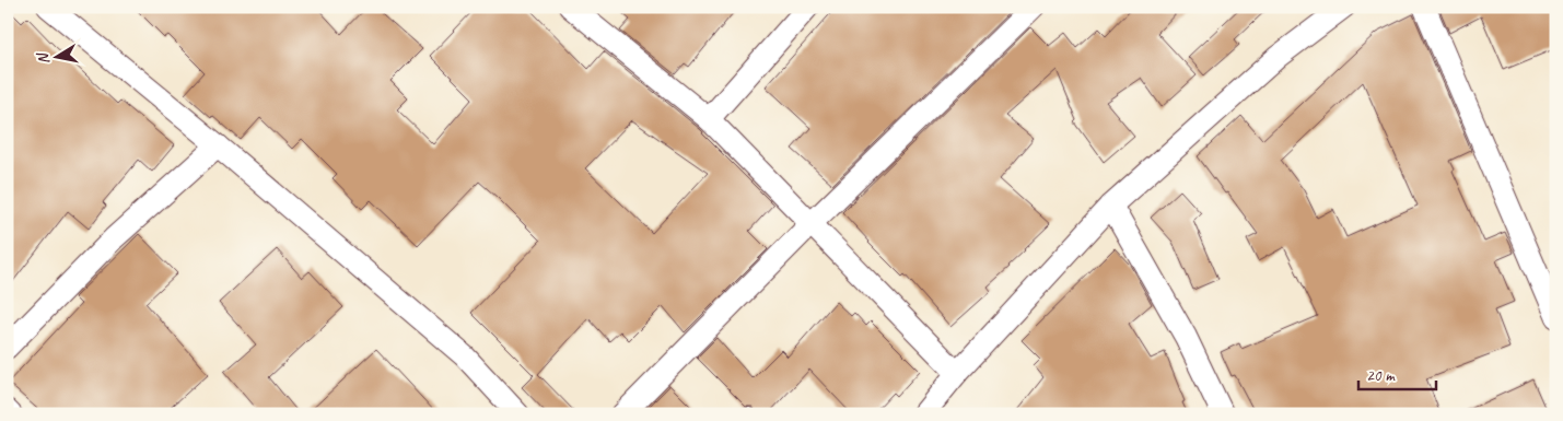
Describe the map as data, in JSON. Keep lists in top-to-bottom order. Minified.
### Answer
{"scale_bar":"20 m","north":"left"}
